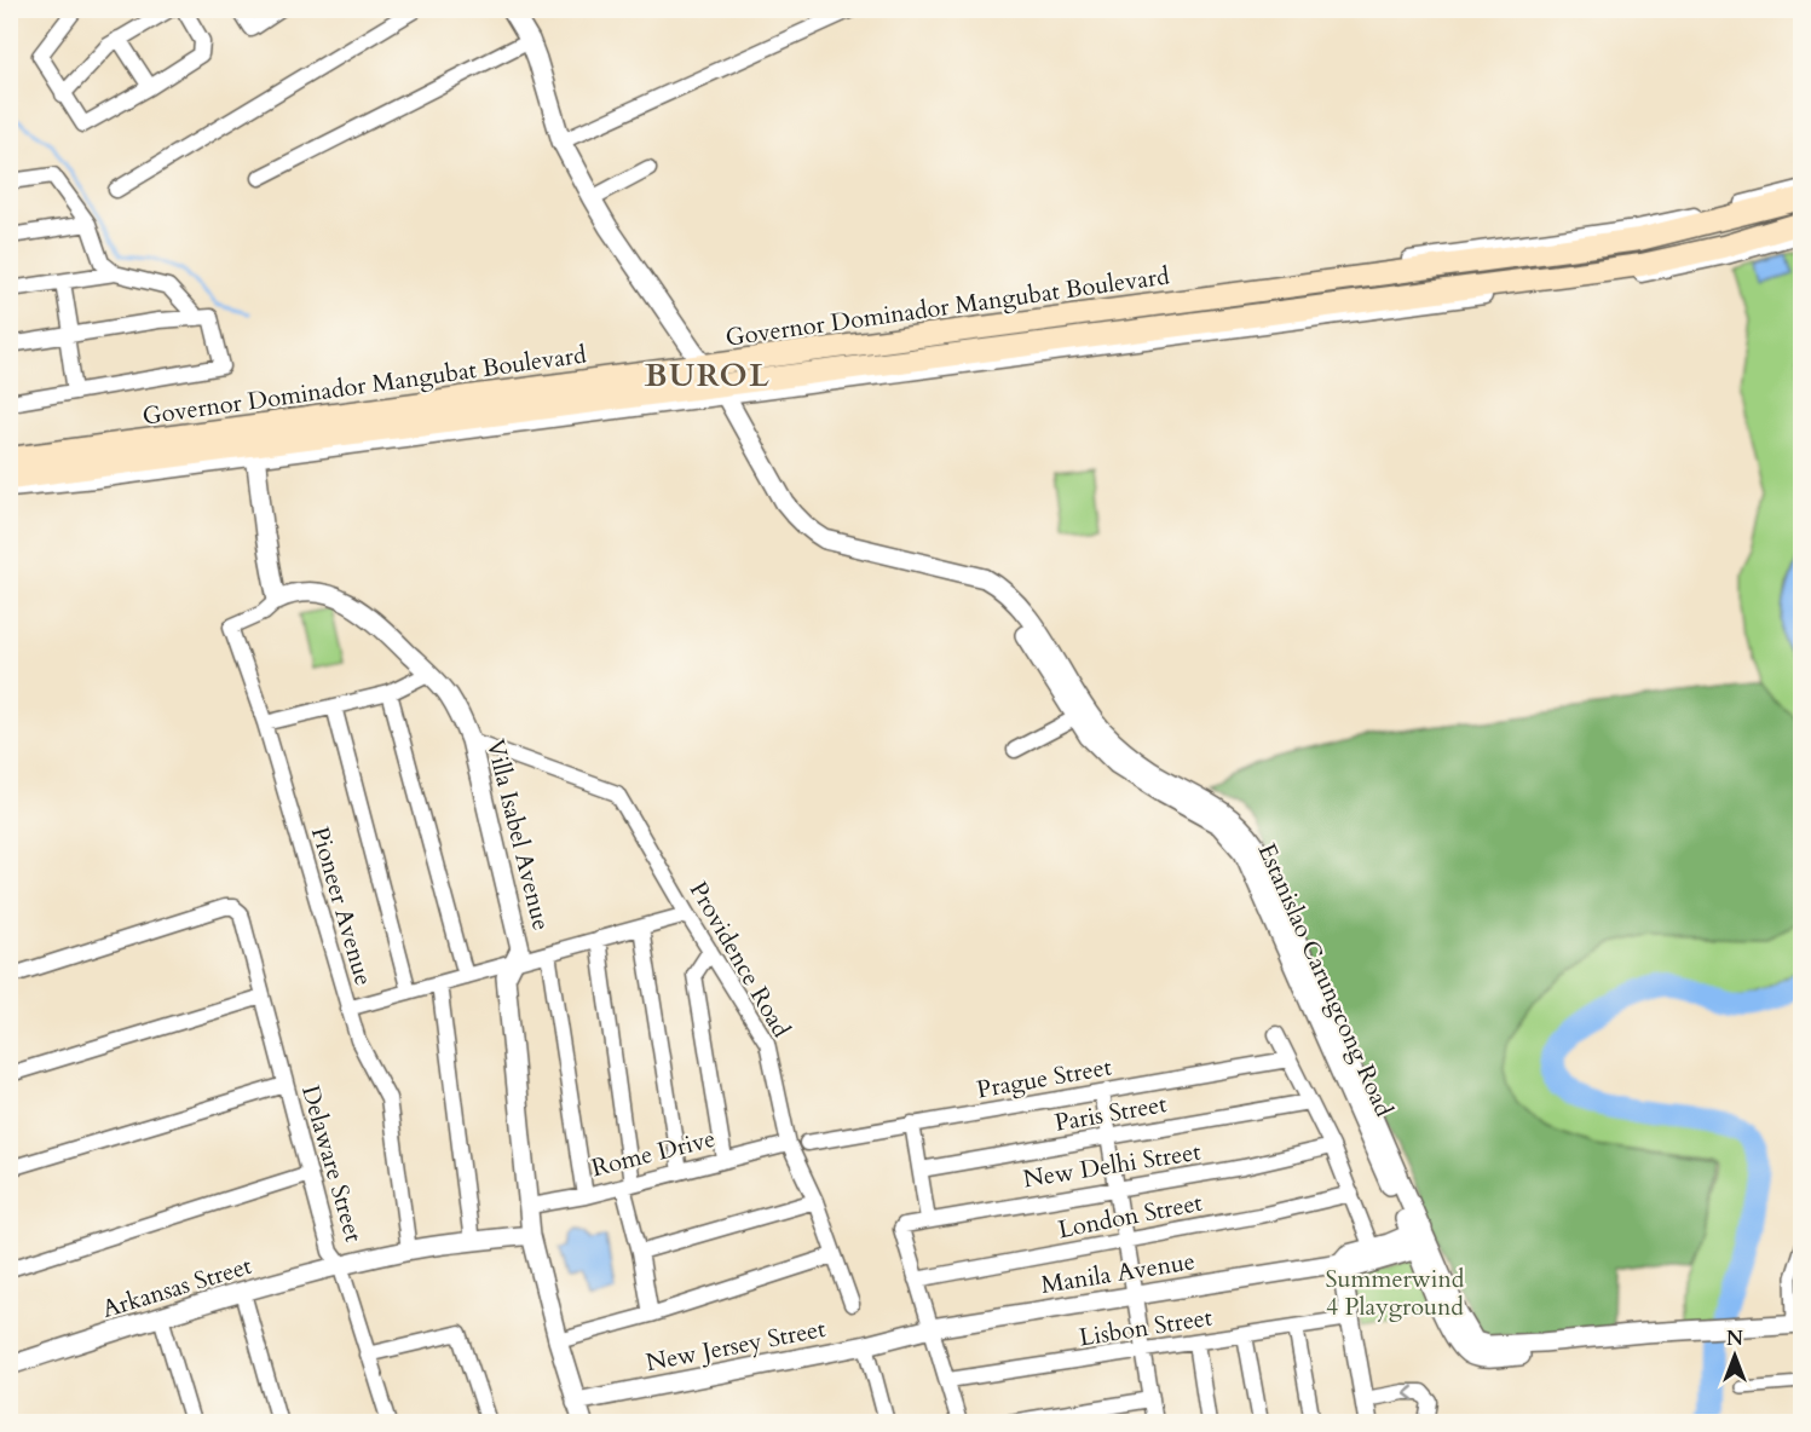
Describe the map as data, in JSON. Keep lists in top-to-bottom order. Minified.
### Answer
{"streets":{"main road":["Governor Dominador Mangubat Boulevard"],"street":["Villa Isabel Avenue","Pioneer Avenue","Providence Road","Estanislao Carungcong Road","Prague Street","Paris Street","Rome Drive","Delaware Street","New Delhi Street","London Street","Manila Avenue","Arkansas Street","Lisbon Street","New Jersey Street"]},"crossings":[["Governor Dominador Mangubat Boulevard","Estanislao Carungcong Road"],["Villa Isabel Avenue","Pioneer Avenue"],["Villa Isabel Avenue","Providence Road"],["Villa Isabel Avenue","Rome Drive"],["Villa Isabel Avenue","New Jersey Street"],["Pioneer Avenue","Arkansas Street"],["Providence Road","Rome Drive"],["Estanislao Carungcong Road","Manila Avenue"],["Delaware Street","Arkansas Street"],["New Delhi Street","London Street"],["Manila Avenue","New Jersey Street"]],"districts":["BUROL"],"parks":["Summerwind 4 Playground"],"north":"top"}
